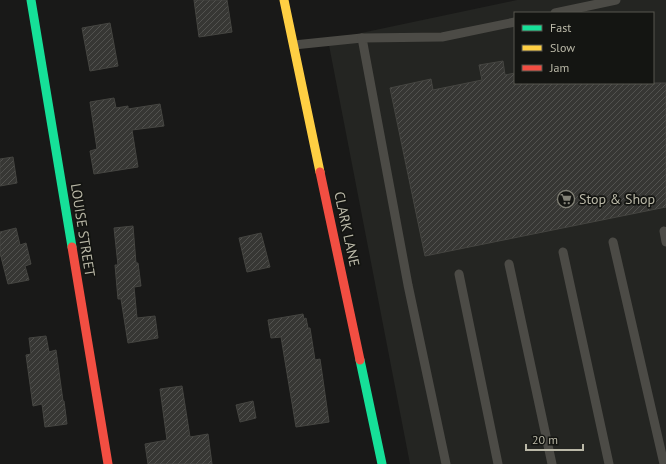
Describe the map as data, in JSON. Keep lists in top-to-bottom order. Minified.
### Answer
{"streets":{"main road":["CLARK LANE","LOUISE STREET"]},"places":{"supermarket":["Stop & Shop"]},"legend":["Fast","Slow","Jam"],"scale_bar":"20 m"}
